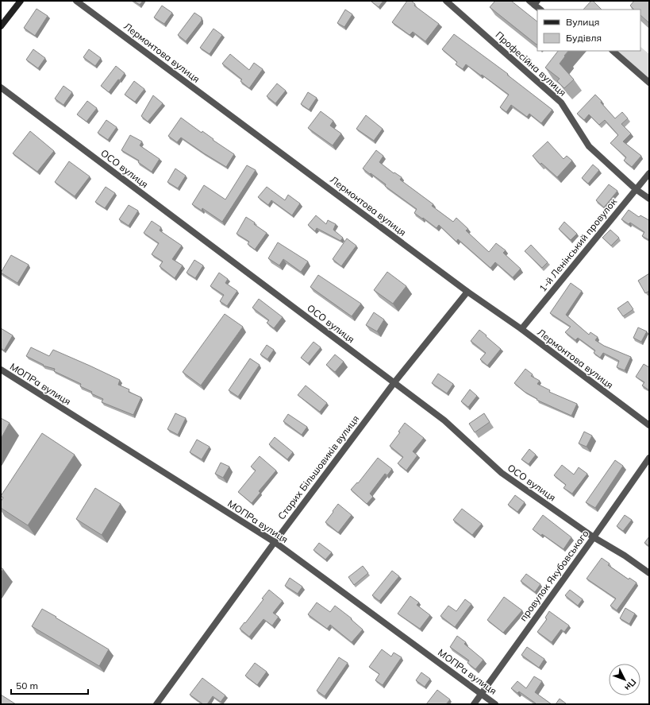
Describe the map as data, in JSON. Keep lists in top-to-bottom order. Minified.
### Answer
{"streets":{"street":["Лермонтова вулиця","Професійна вулиця","ОСО вулиця","1-й Ленінський провулок","МОПРа вулиця","Старих Більшовиків вулиця","провулок Якубовського"]},"crossings":[["Лермонтова вулиця","1-й Ленінський провулок"],["Лермонтова вулиця","Старих Більшовиків вулиця"],["Професійна вулиця","1-й Ленінський провулок"],["ОСО вулиця","Старих Більшовиків вулиця"],["ОСО вулиця","провулок Якубовського"],["МОПРа вулиця","Старих Більшовиків вулиця"],["МОПРа вулиця","провулок Якубовського"]],"legend":["Вулиця","Будівля"],"scale_bar":"50 m","north":"bottom right"}
